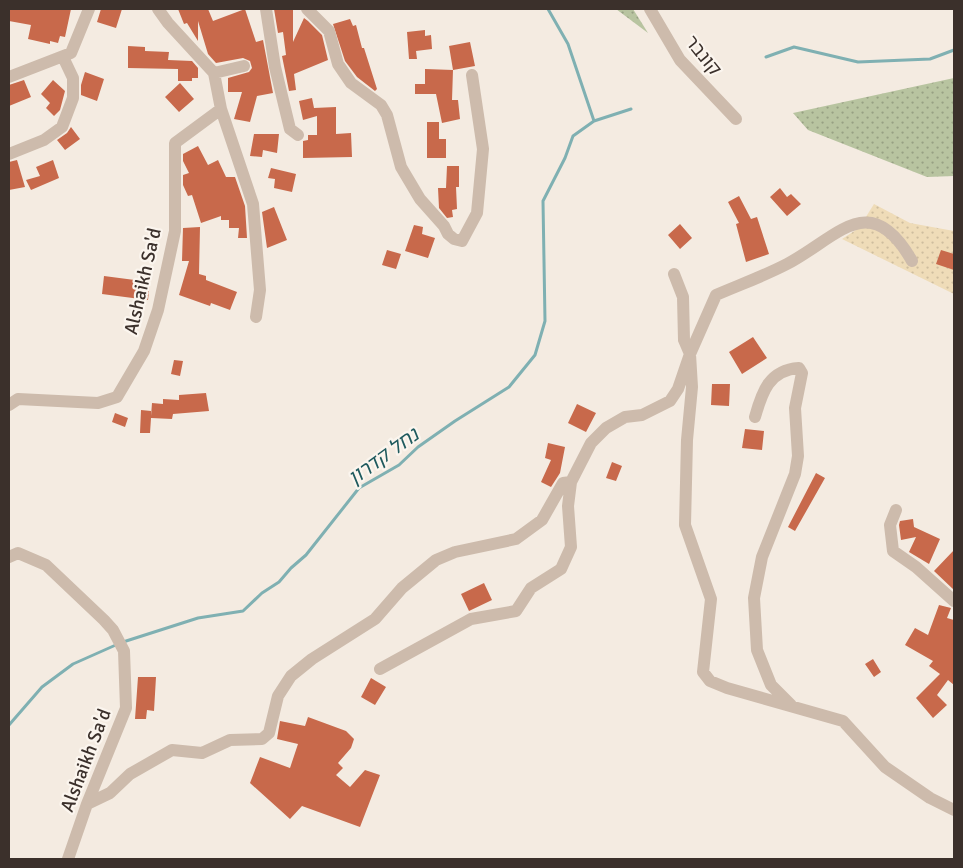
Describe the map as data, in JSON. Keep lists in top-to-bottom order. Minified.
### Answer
{"streets":{"street":["קונבר","Alshaikh Sa'd"]},"water":["נחל קדרון"]}
